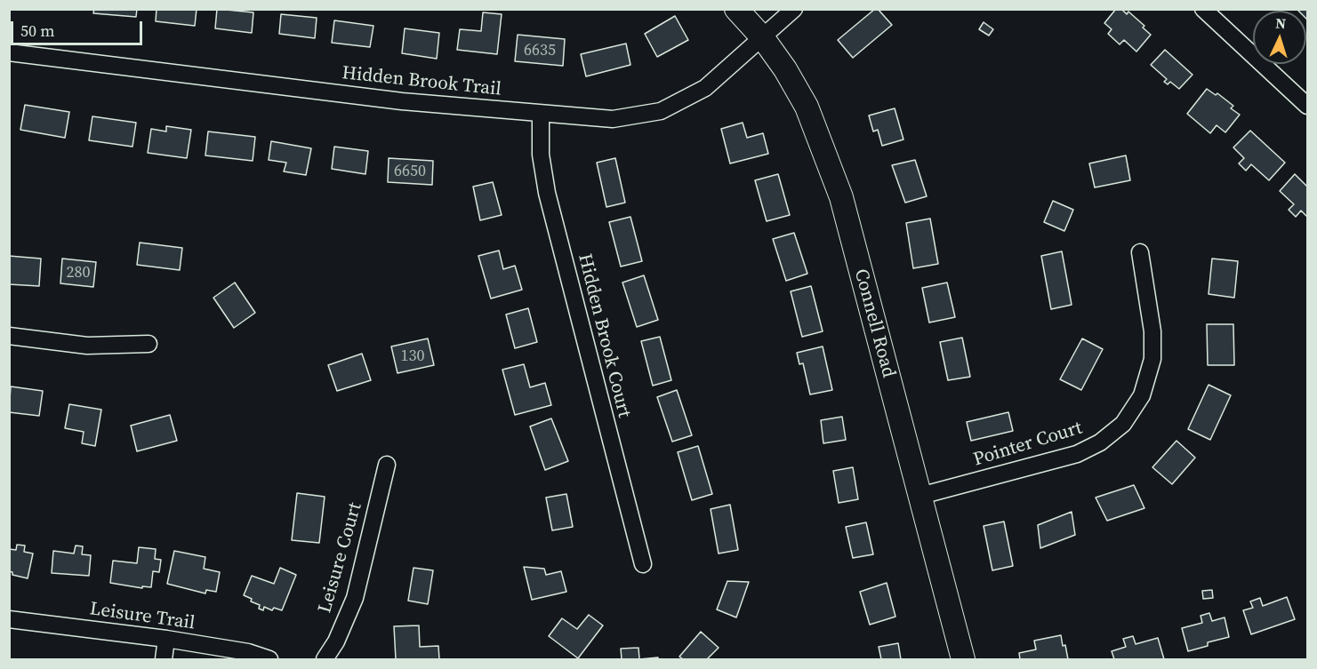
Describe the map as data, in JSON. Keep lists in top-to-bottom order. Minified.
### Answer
{"streets":{"street":["Hidden Brook Trail","Connell Road","Hidden Brook Court","Pointer Court","Leisure Court","Leisure Trail"]},"crossings":[["Hidden Brook Trail","Connell Road"],["Hidden Brook Trail","Hidden Brook Court"],["Connell Road","Pointer Court"]],"house_numbers":["6635","6650","280","130"],"scale_bar":"50 m","north":"top"}
